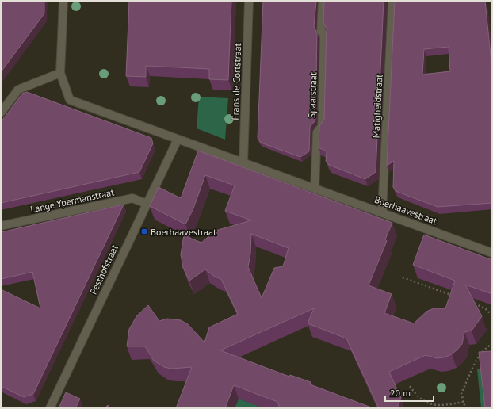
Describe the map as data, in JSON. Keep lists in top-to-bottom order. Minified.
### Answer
{"streets":{"street":["Frans de Cortstraat","Spaarstraat","Matigheidstraat","Lange Ypermanstraat","Boerhaavestraat","Pesthofstraat"]},"crossings":[["Frans de Cortstraat","Boerhaavestraat"],["Spaarstraat","Boerhaavestraat"],["Matigheidstraat","Boerhaavestraat"],["Lange Ypermanstraat","Pesthofstraat"],["Boerhaavestraat","Pesthofstraat"]],"places":{"transit":["Boerhaavestraat"]},"scale_bar":"20 m"}
